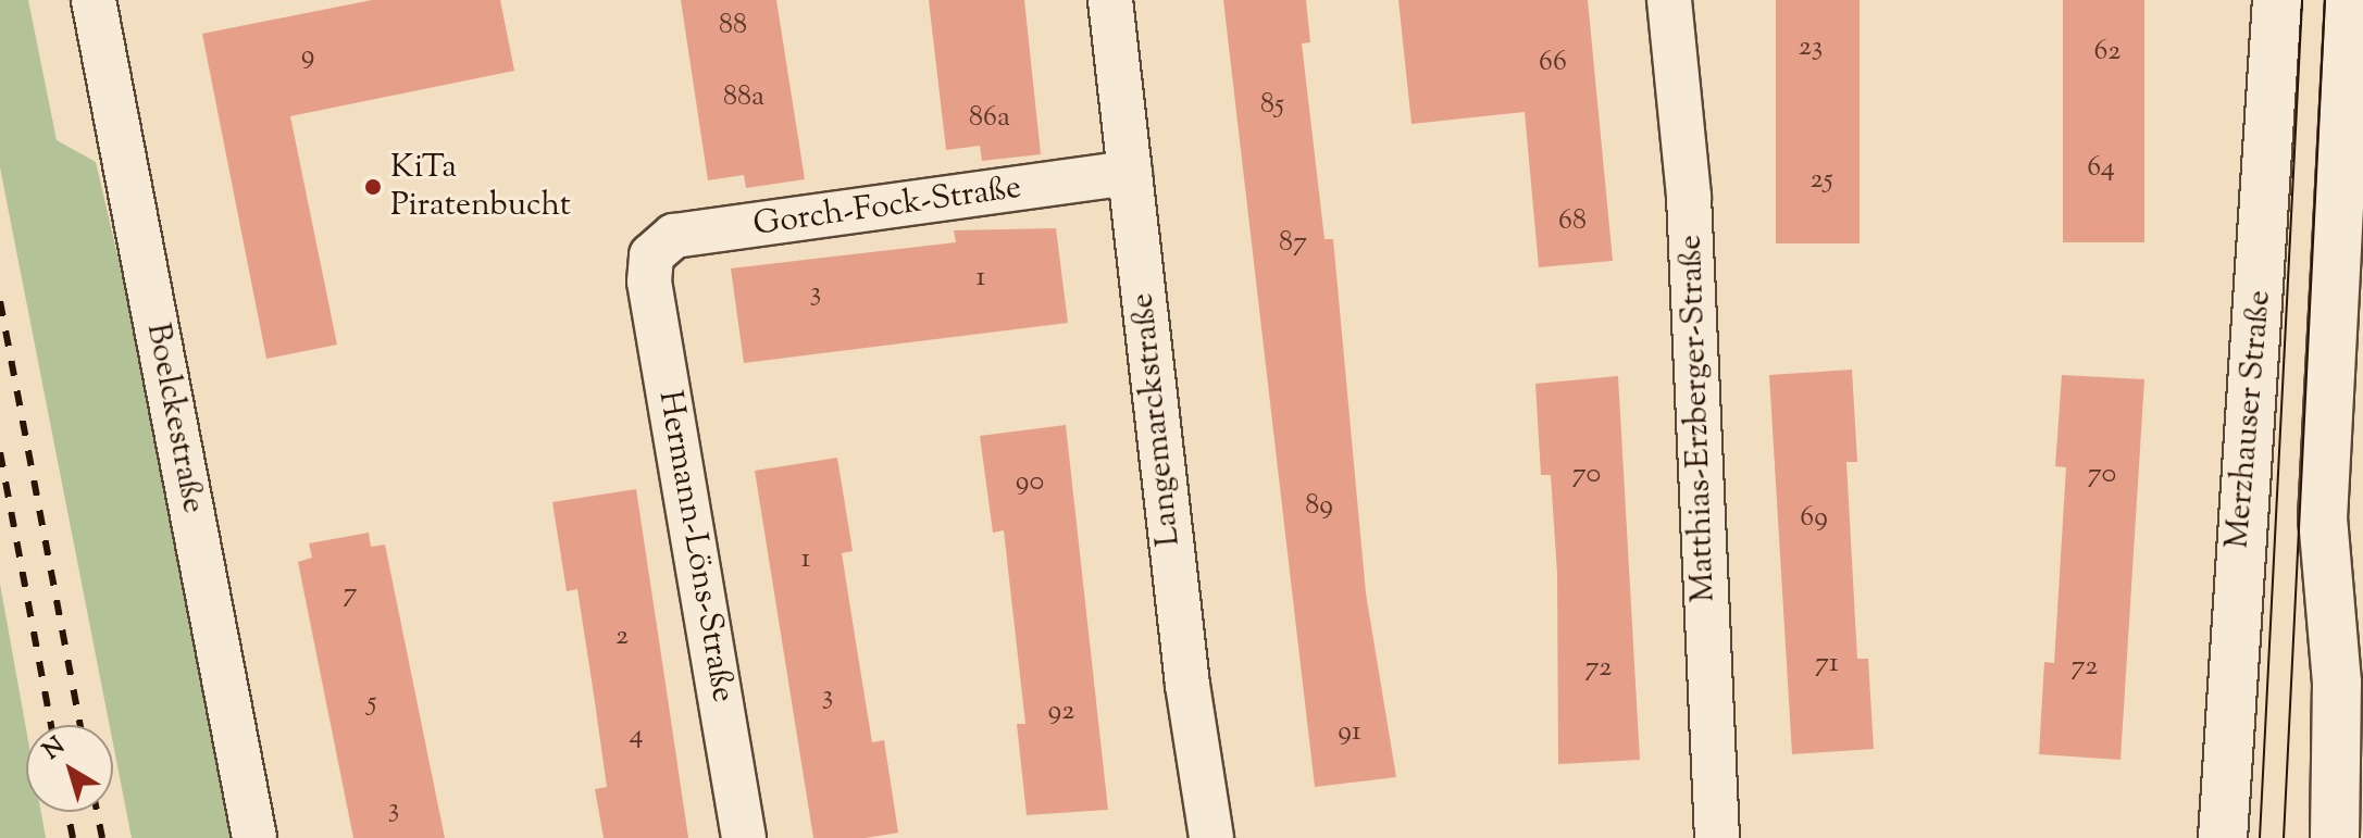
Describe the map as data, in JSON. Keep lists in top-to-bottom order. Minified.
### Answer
{"streets":{"main road":["Merzhauser Straße"],"street":["Gorch-Fock-Straße","Boelckestraße","Matthias-Erzberger-Straße","Langemarckstraße","Hermann-Löns-Straße"]},"crossings":[["Gorch-Fock-Straße","Langemarckstraße"],["Gorch-Fock-Straße","Hermann-Löns-Straße"]],"places":["KiTa Piratenbucht"],"house_numbers":["88","23","62","9","66","88a","85","86a","64","25","68","87","1","3","70","70","90","89","69","1","7","2","71","72","72","3","5","92","91","4","3"],"north":"top left"}
